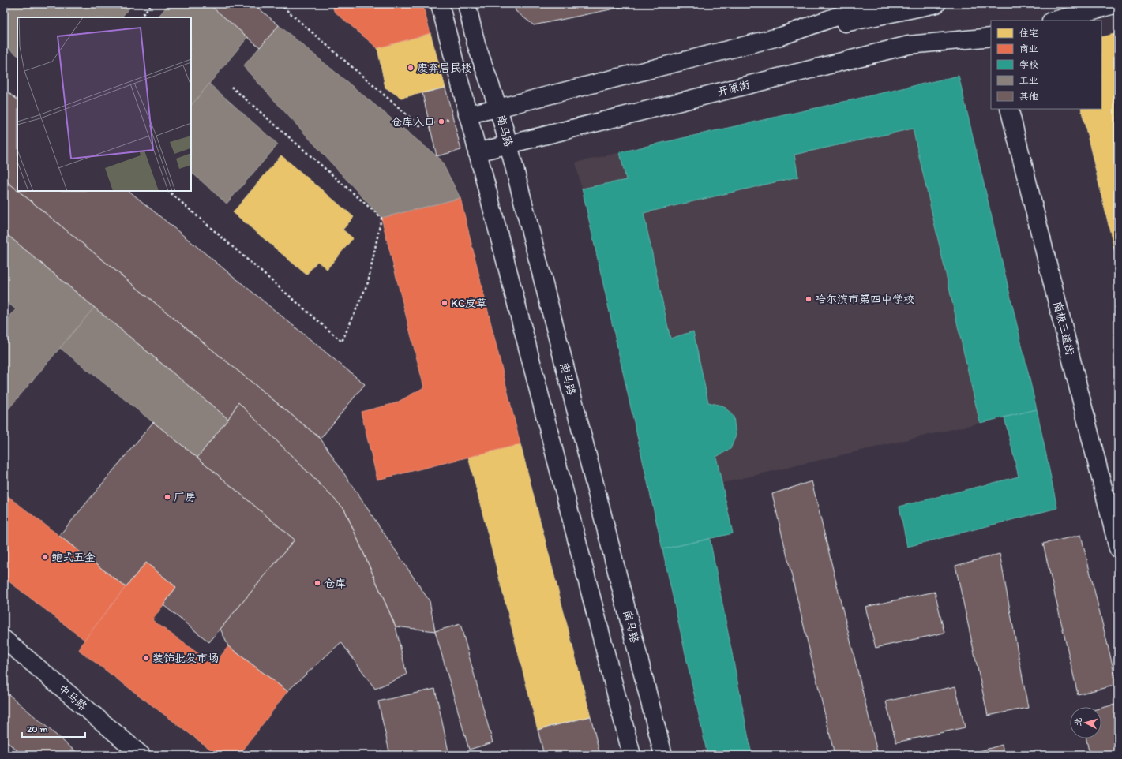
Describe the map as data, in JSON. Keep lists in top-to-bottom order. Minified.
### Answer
{"streets":{"main road":["开原街","南马路","南极三道街","中马路"]},"crossings":[["开原街","南马路"]],"places":["废弃居民楼","仓库入口","哈尔滨市第四中学校","KC皮草","厂房","鲍式五金","仓库","装饰批发市场"],"legend":["住宅","商业","学校","工业","其他"],"scale_bar":"20 m","north":"left"}
